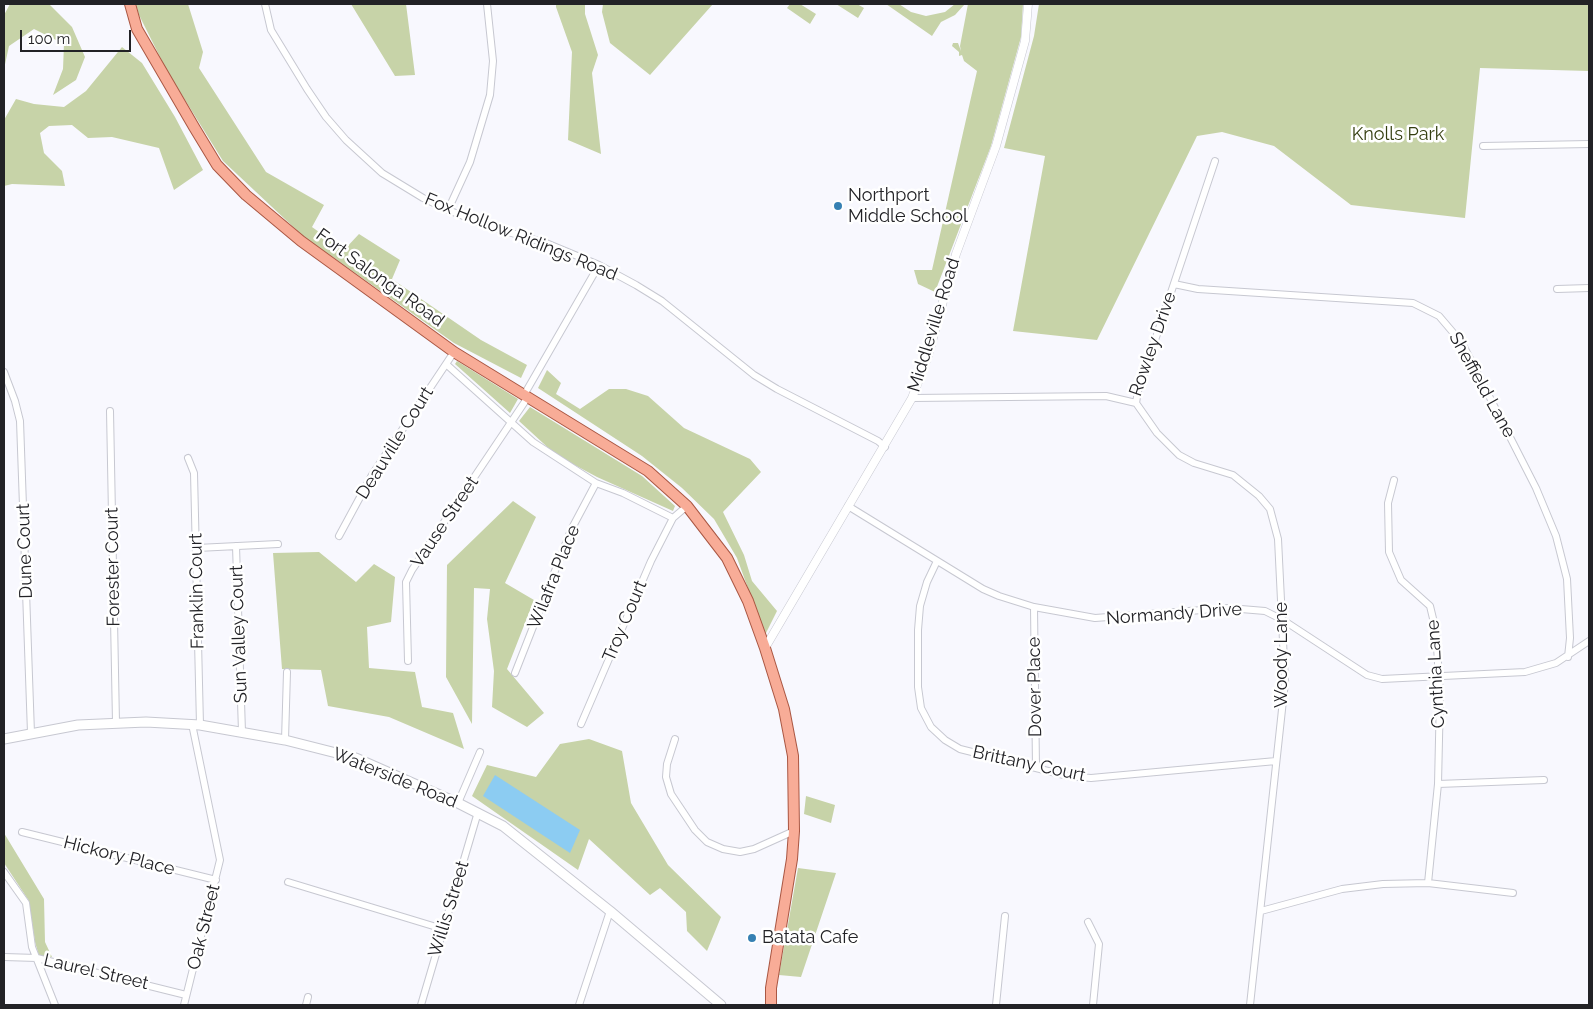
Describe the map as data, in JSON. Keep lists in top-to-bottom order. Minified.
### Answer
{"streets":{"main road":["Fort Salonga Road","Waterside Road"],"street":["Fox Hollow Ridings Road","Middleville Road","Rowley Drive","Sheffield Lane","Deauville Court","Vause Street","Dune Court","Forester Court","Wilafra Place","Franklin Court","Normandy Drive","Troy Court","Sun Valley Court","Woody Lane","Cynthia Lane","Dover Place","Brittany Court","Hickory Place","Willis Street","Oak Street","Laurel Street"]},"crossings":[["Fox Hollow Ridings Road","Middleville Road"],["Fox Hollow Ridings Road","Vause Street"],["Fort Salonga Road","Middleville Road"],["Fort Salonga Road","Deauville Court"],["Fort Salonga Road","Vause Street"],["Middleville Road","Rowley Drive"],["Middleville Road","Normandy Drive"],["Rowley Drive","Sheffield Lane"],["Rowley Drive","Woody Lane"],["Sheffield Lane","Normandy Drive"],["Dune Court","Waterside Road"],["Forester Court","Waterside Road"],["Franklin Court","Sun Valley Court"],["Franklin Court","Waterside Road"],["Franklin Court","Oak Street"],["Normandy Drive","Woody Lane"],["Normandy Drive","Cynthia Lane"],["Normandy Drive","Dover Place"],["Normandy Drive","Brittany Court"],["Sun Valley Court","Waterside Road"],["Woody Lane","Brittany Court"],["Dover Place","Brittany Court"],["Waterside Road","Willis Street"],["Hickory Place","Oak Street"],["Oak Street","Laurel Street"]],"parks":["Knolls Park"],"places":["Northport Middle School","Batata Cafe"],"scale_bar":"100 m"}
